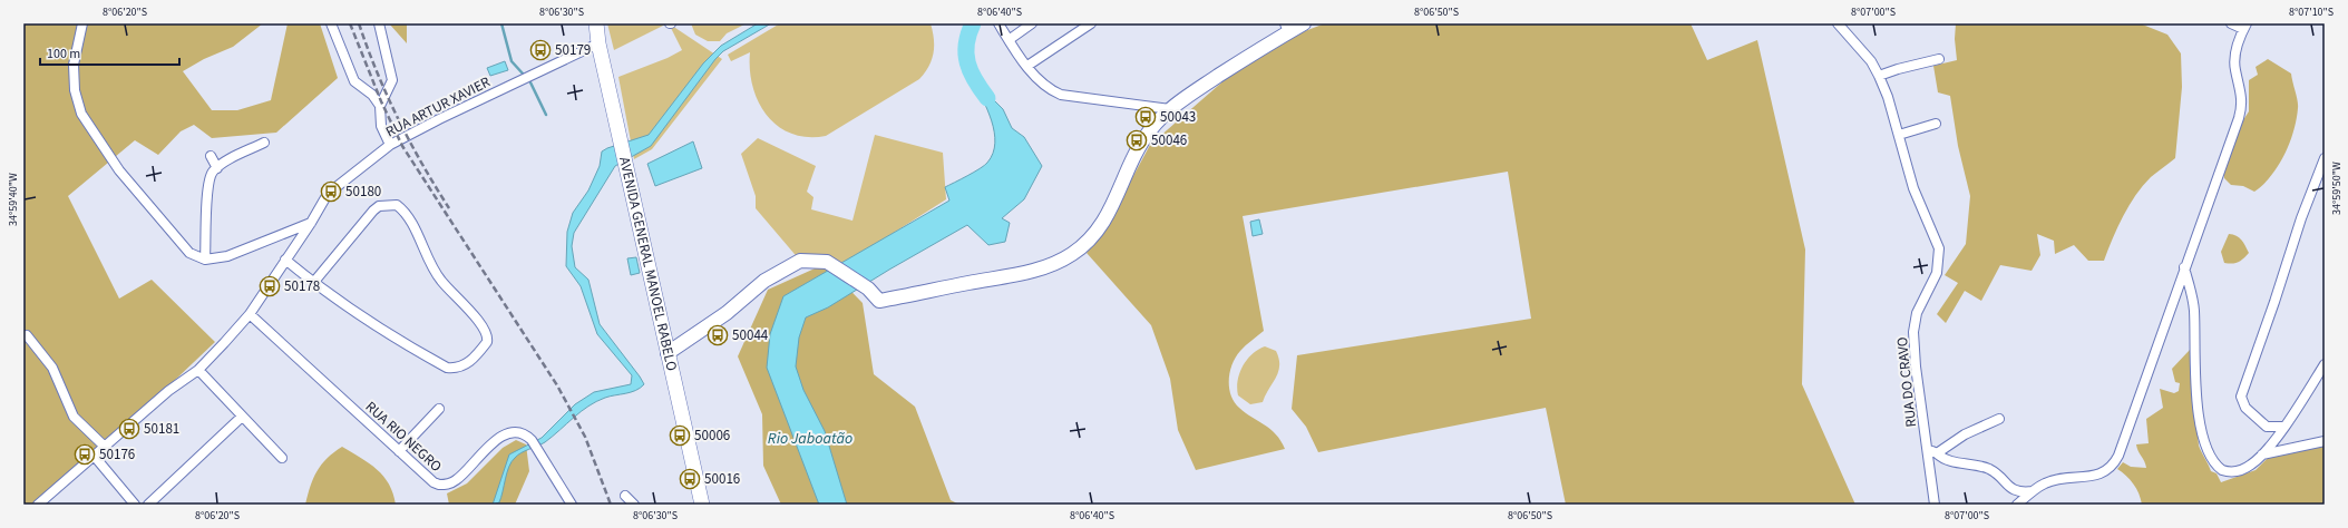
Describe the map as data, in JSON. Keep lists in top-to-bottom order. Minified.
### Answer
{"streets":{"main road":["AVENIDA GENERAL MANOEL RABELO"],"street":["RUA ARTUR XAVIER","RUA DO CRAVO","RUA RIO NEGRO"]},"crossings":[["RUA ARTUR XAVIER","AVENIDA GENERAL MANOEL RABELO"],["RUA ARTUR XAVIER","RUA RIO NEGRO"]],"water":["Rio Jaboatão"],"places":{"bus stop":["50179","50043","50046","50180","50178","50044","50181","50006","50176","50016"]},"scale_bar":"100 m","coordinates":["8°06'20\"S","8°06'30\"S","8°06'40\"S","8°06'50\"S","8°07'00\"S","8°07'10\"S","34°59'50\"W","34°59'40\"W"]}
